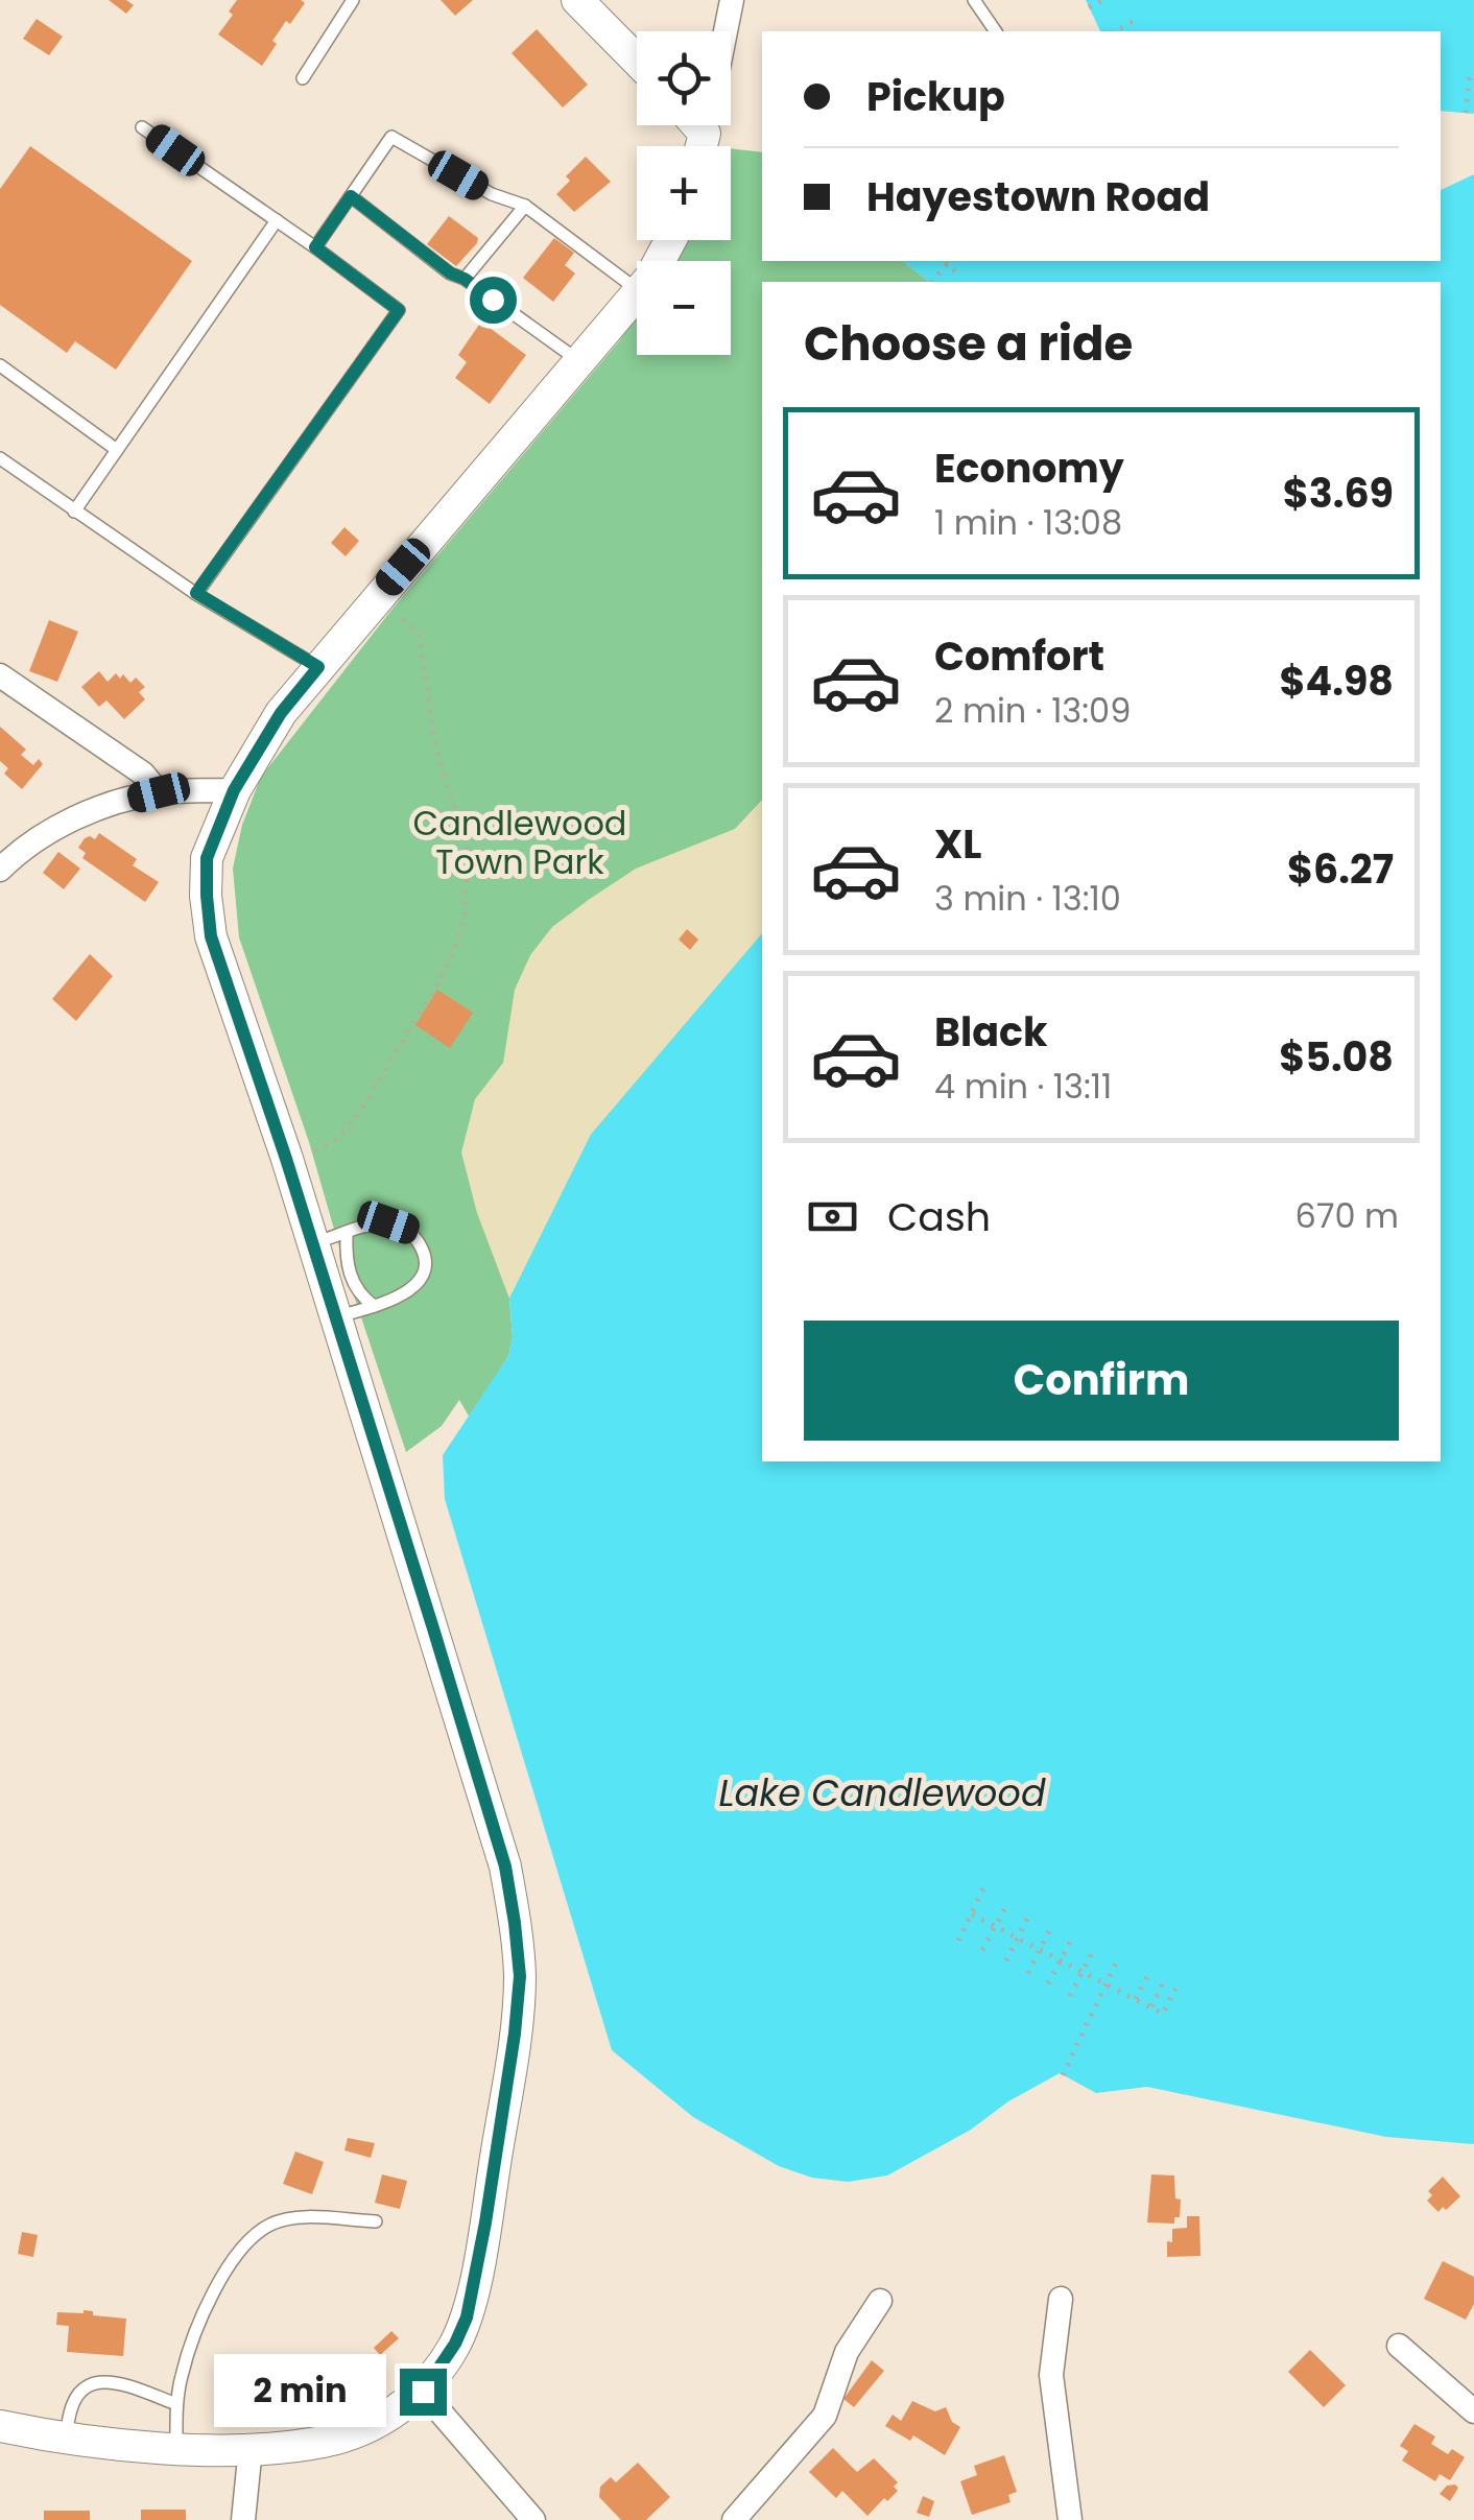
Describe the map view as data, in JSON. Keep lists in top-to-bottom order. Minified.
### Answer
{"water":["Lake Candlewood"],"parks":["Candlewood Town Park"],"page":{"map_buttons":["+","−"],"banner":["Pickup","Hayestown Road"],"heading":"Choose a ride","list":[{"name":"Economy","note":"1 min · 13:08","value":"$3.69"},{"name":"Comfort","note":"2 min · 13:09","value":"$4.98"},{"name":"XL","note":"3 min · 13:10","value":"$6.27"},{"name":"Black","note":"4 min · 13:11","value":"$5.08"}],"pay":["Cash","670 m"],"buttons":"Confirm","bubble":"2 min"}}
